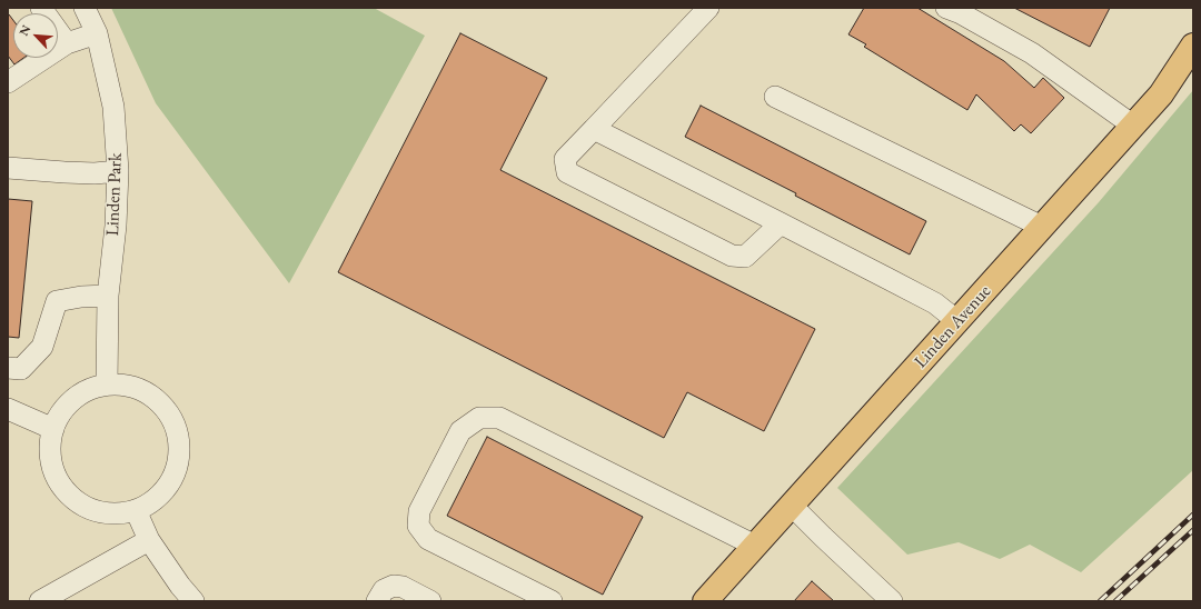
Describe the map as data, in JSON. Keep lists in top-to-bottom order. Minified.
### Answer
{"streets":{"main road":["Linden Avenue"],"street":["Linden Park"]},"north":"top left"}
